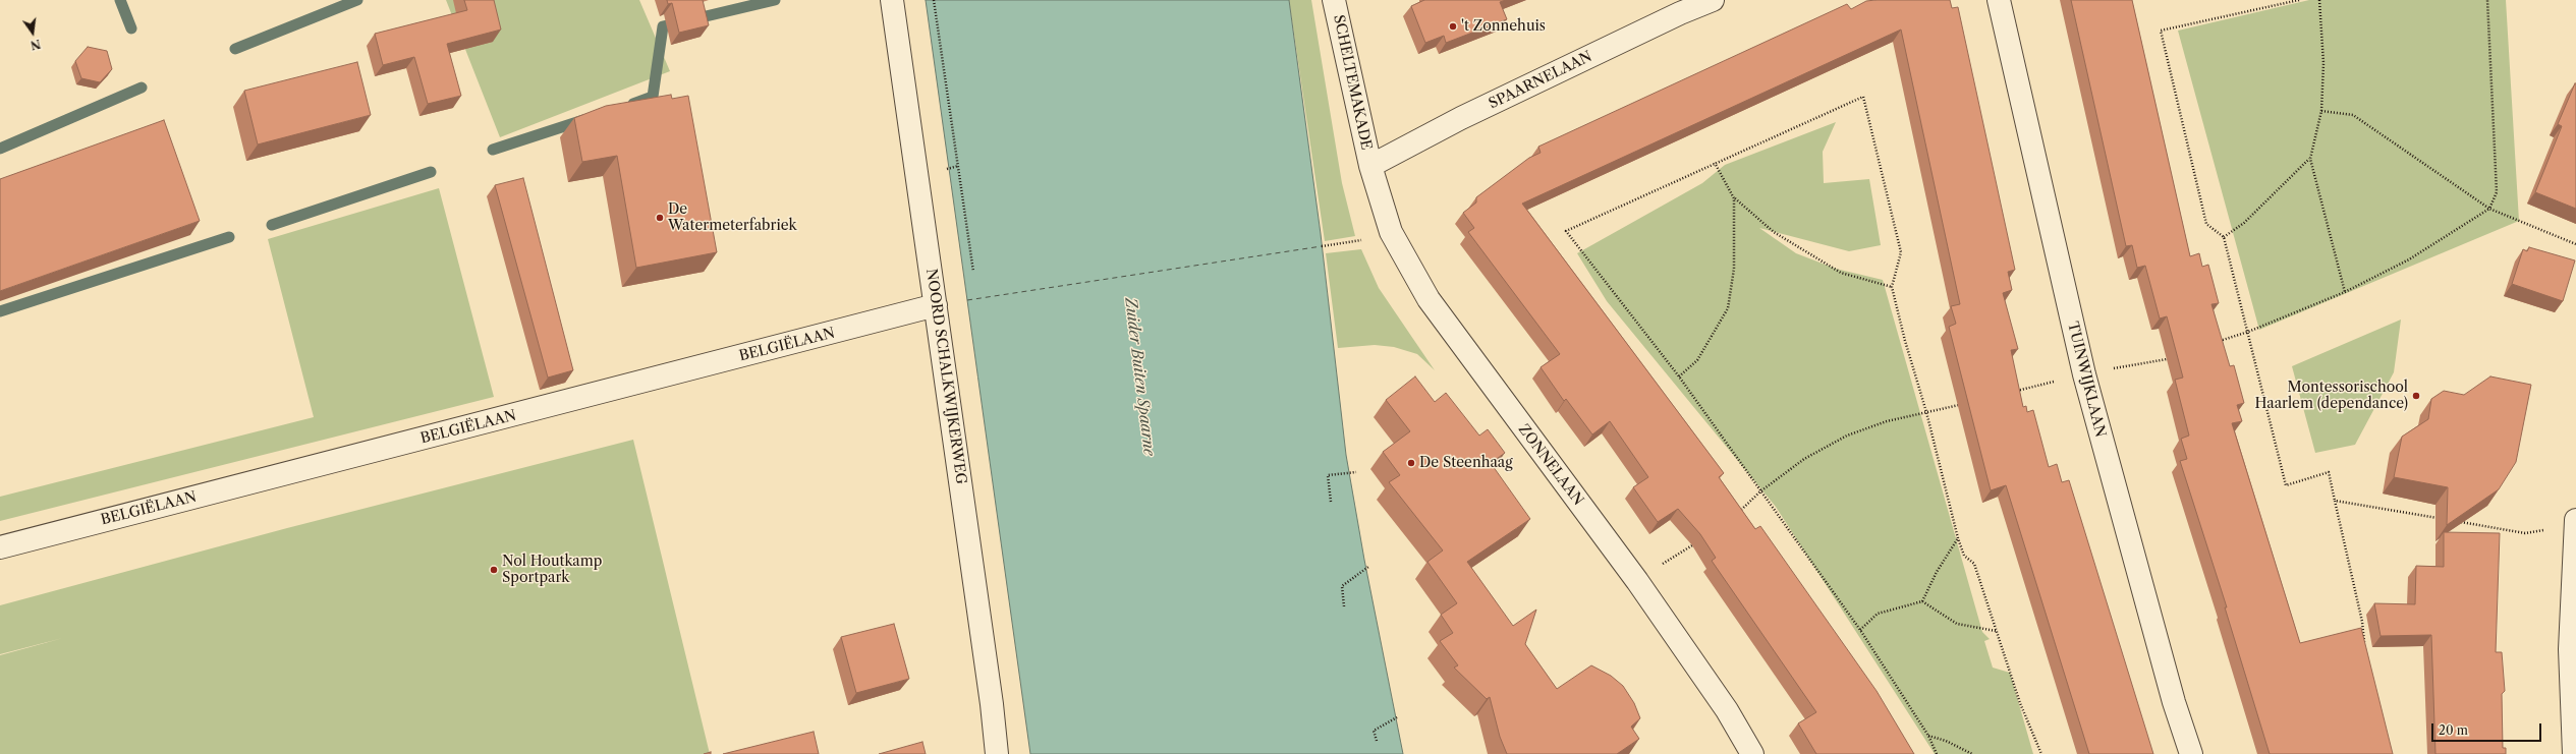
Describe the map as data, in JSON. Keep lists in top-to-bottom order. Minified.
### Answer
{"streets":{"street":["SPAARNELAAN","SCHELTEMAKADE","BELGIËLAAN","NOORD SCHALKWIJKERWEG","TUINWIJKLAAN","ZONNELAAN"]},"crossings":[["SPAARNELAAN","SCHELTEMAKADE"],["SPAARNELAAN","ZONNELAAN"],["SCHELTEMAKADE","ZONNELAAN"],["BELGIËLAAN","NOORD SCHALKWIJKERWEG"]],"water":["Zuider Buiten Spaarne"],"places":["'t Zonnehuis","De Watermeterfabriek","Montessorischool Haarlem (dependance)","De Steenhaag","Nol Houtkamp Sportpark"],"scale_bar":"20 m","north":"bottom"}
